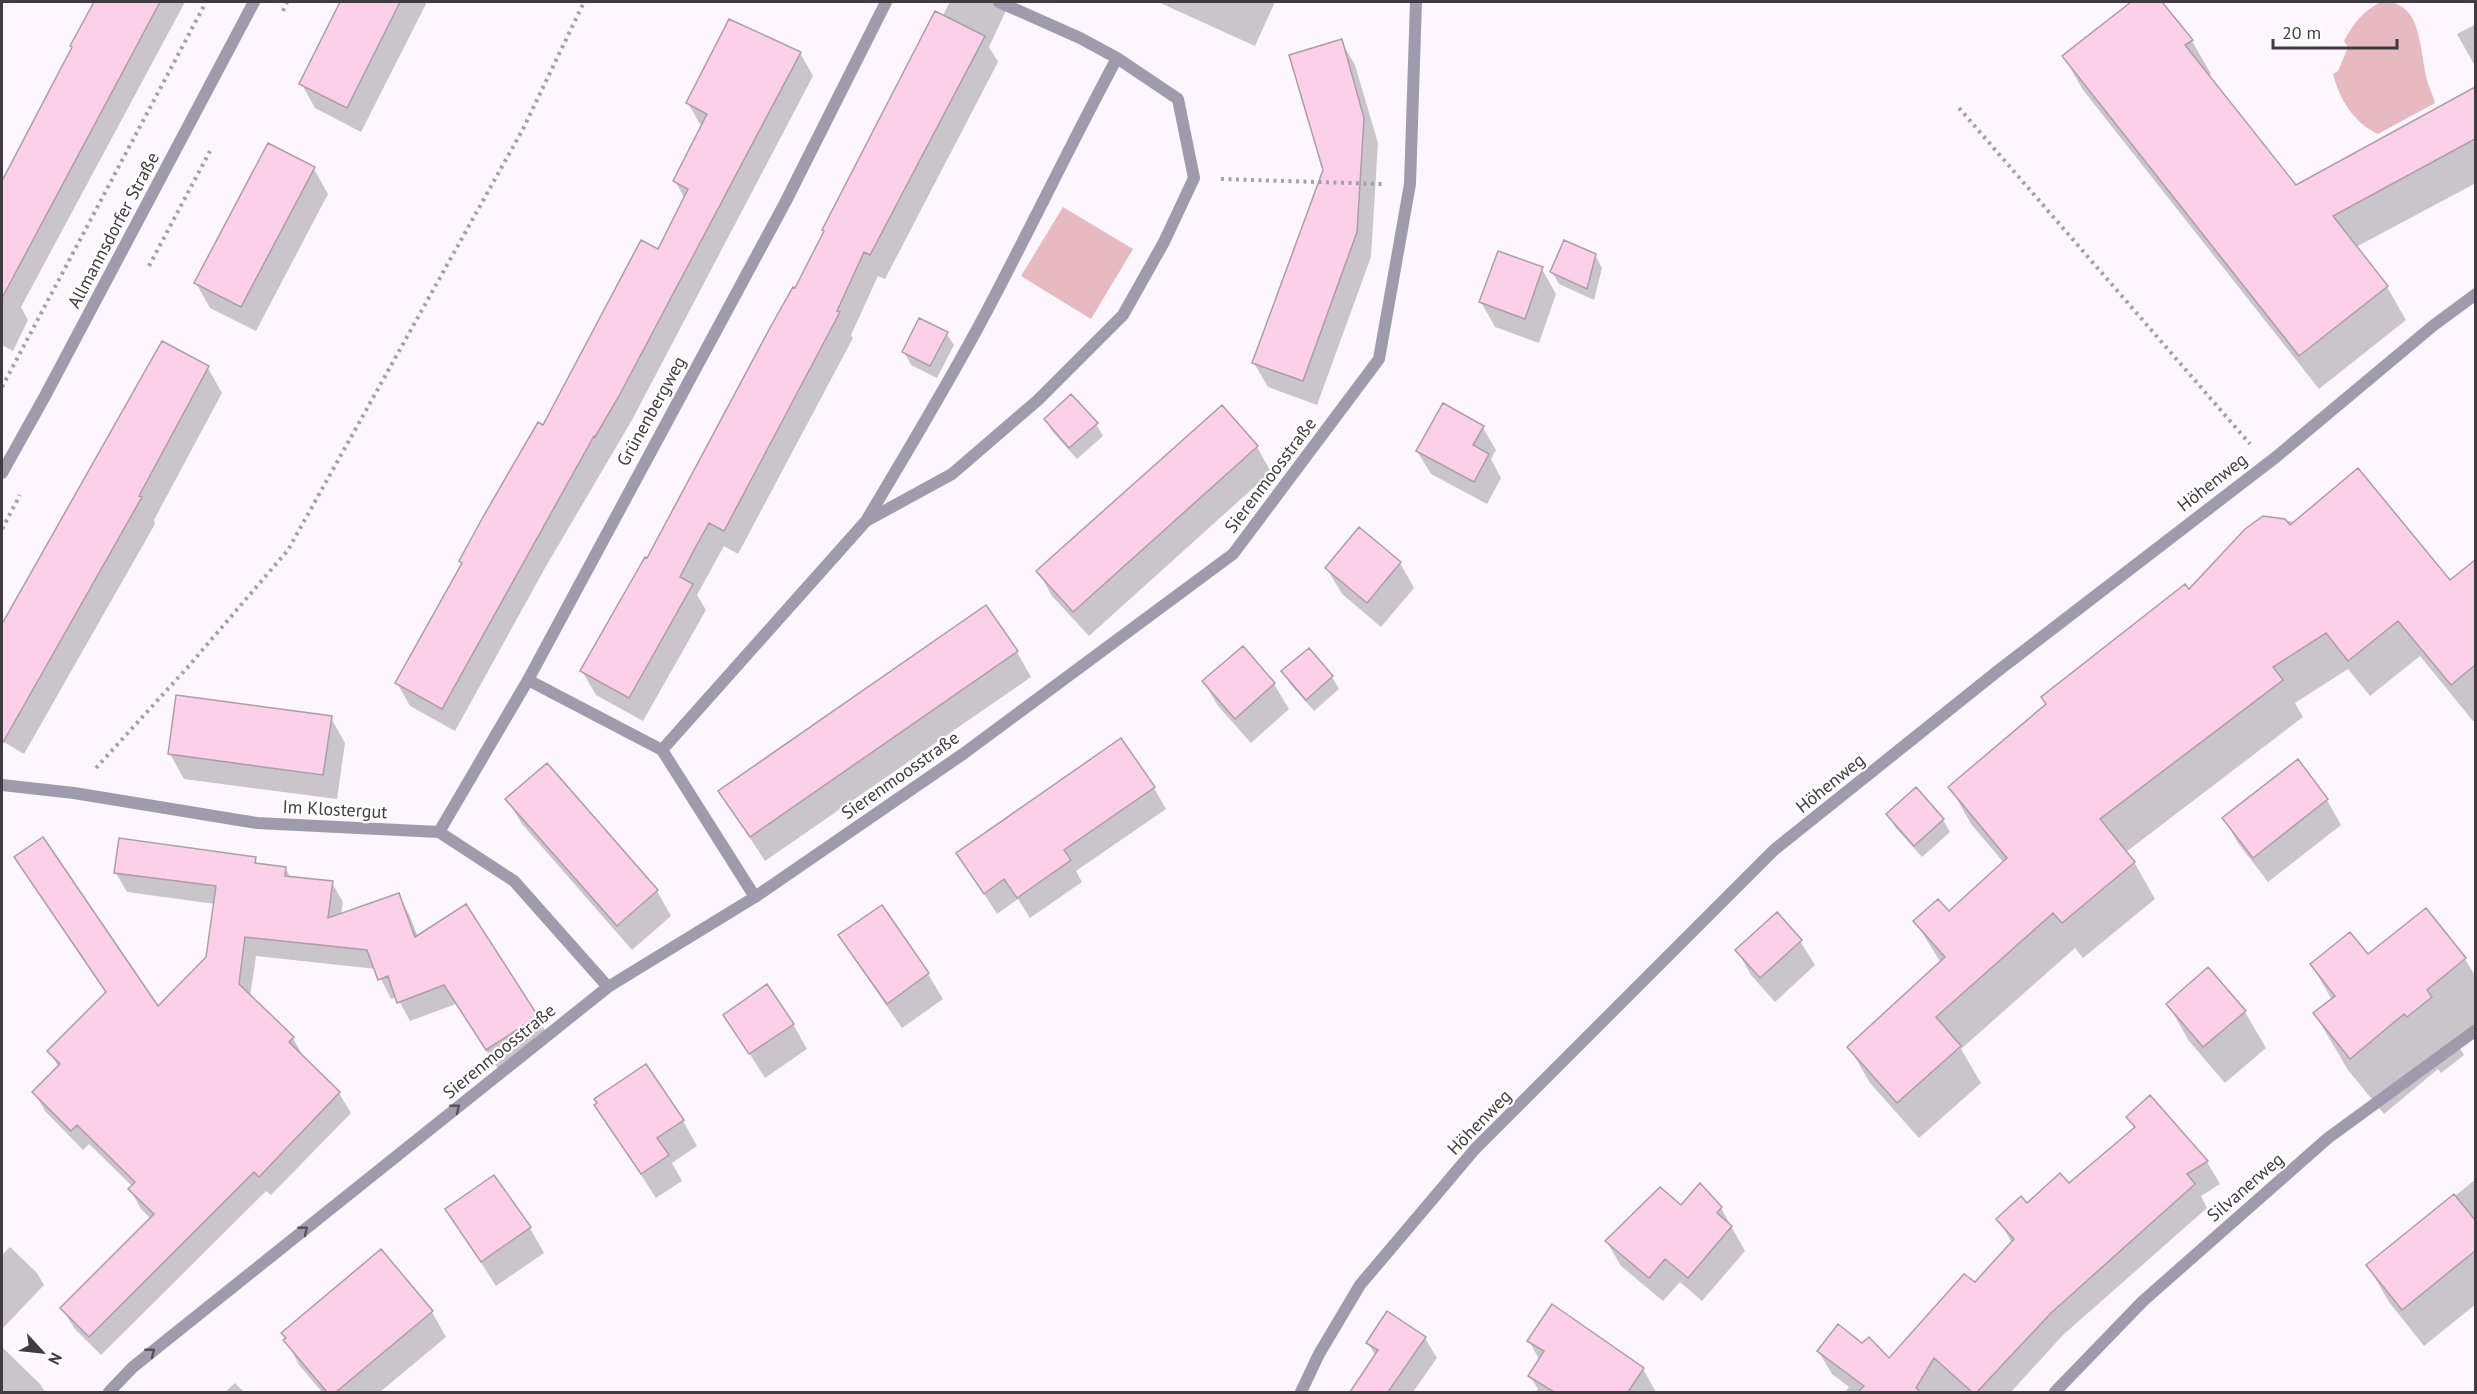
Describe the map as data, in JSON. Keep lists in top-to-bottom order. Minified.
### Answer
{"streets":{"street":["Allmannsdorfer Straße","Grünenbergweg","Sierenmoosstraße","Höhenweg","Im Klostergut","Silvanerweg"]},"crossings":[["Grünenbergweg","Im Klostergut"]],"scale_bar":"20 m","north":"bottom right"}
